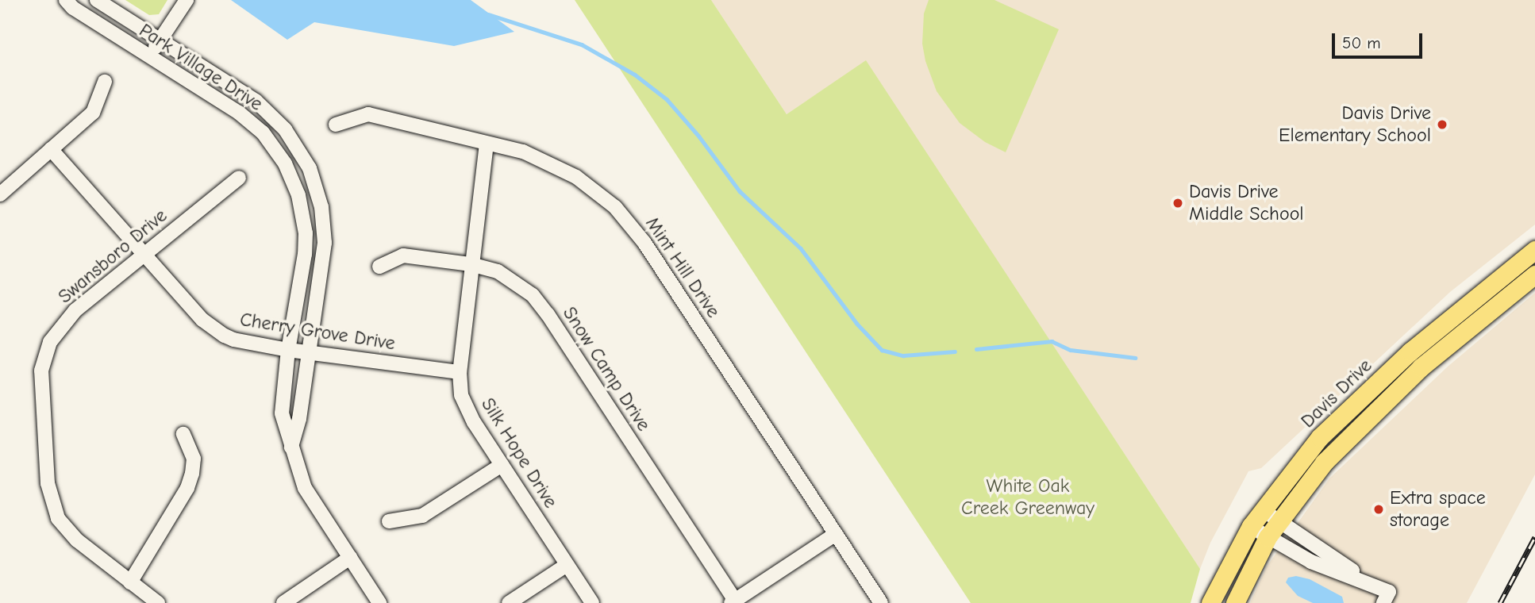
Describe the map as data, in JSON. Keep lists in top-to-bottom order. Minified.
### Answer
{"streets":{"main road":["Davis Drive"],"street":["Park Village Drive","Swansboro Drive","Mint Hill Drive","Cherry Grove Drive","Snow Camp Drive","Silk Hope Drive"]},"crossings":[["Park Village Drive","Cherry Grove Drive"],["Swansboro Drive","Cherry Grove Drive"],["Mint Hill Drive","Silk Hope Drive"],["Cherry Grove Drive","Silk Hope Drive"],["Snow Camp Drive","Silk Hope Drive"]],"parks":["White Oak Creek Greenway"],"places":["Davis Drive Elementary School","Davis Drive Middle School","Extra space storage"],"scale_bar":"50 m"}
